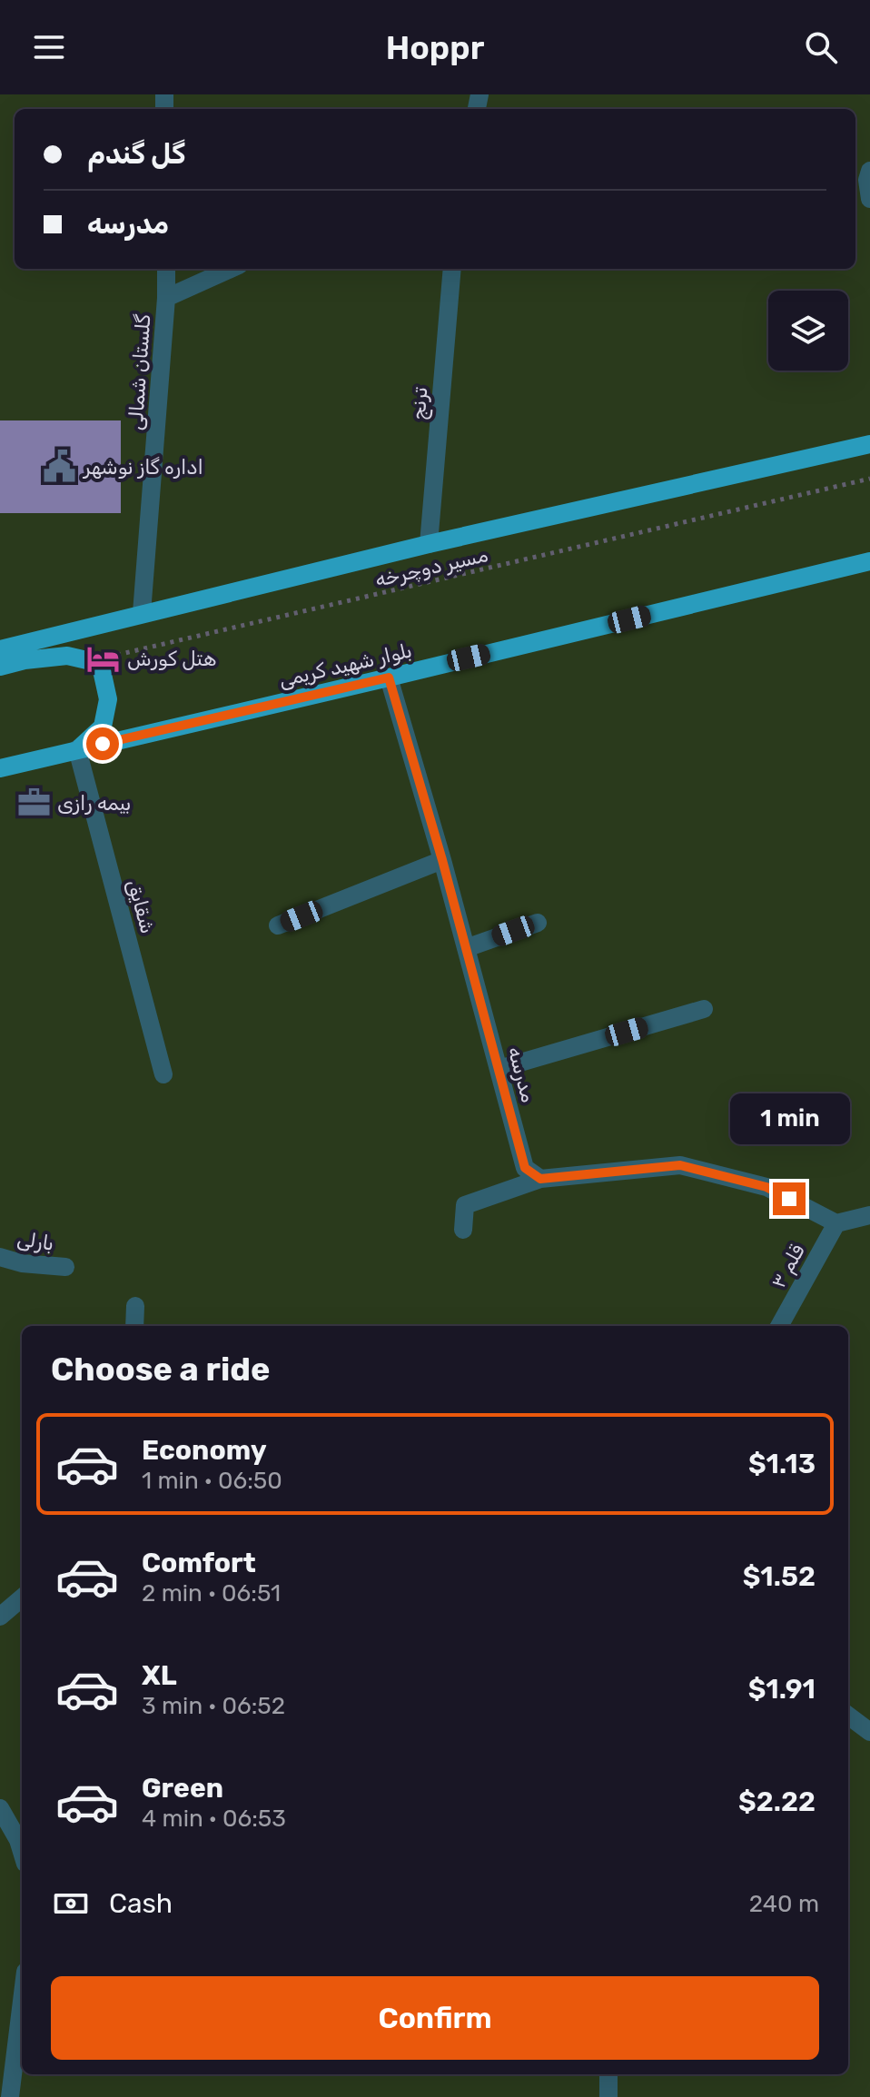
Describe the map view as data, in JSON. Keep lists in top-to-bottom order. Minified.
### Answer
{"streets":{"main road":["بلوار شهید کریمی"],"street":["گلستان شمالی","ترنج","شقایق","مدرسه","بارلی","قلم ۳"],"path":["مسیر دوچرخه"]},"crossings":[["بلوار شهید کریمی","شقایق"],["بلوار شهید کریمی","مدرسه"]],"places":{"public building":["اداره گاز نوشهر"],"hotel":["هتل کورش"],"office":["بیمه رازی"]},"page":{"header":"Hoppr","banner":["گل گندم","مدرسه"],"bubble":"1 min","heading":"Choose a ride","list":[{"name":"Economy","note":"1 min · 06:50","value":"$1.13"},{"name":"Comfort","note":"2 min · 06:51","value":"$1.52"},{"name":"XL","note":"3 min · 06:52","value":"$1.91"},{"name":"Green","note":"4 min · 06:53","value":"$2.22"}],"pay":["Cash","240 m"],"buttons":"Confirm"}}
